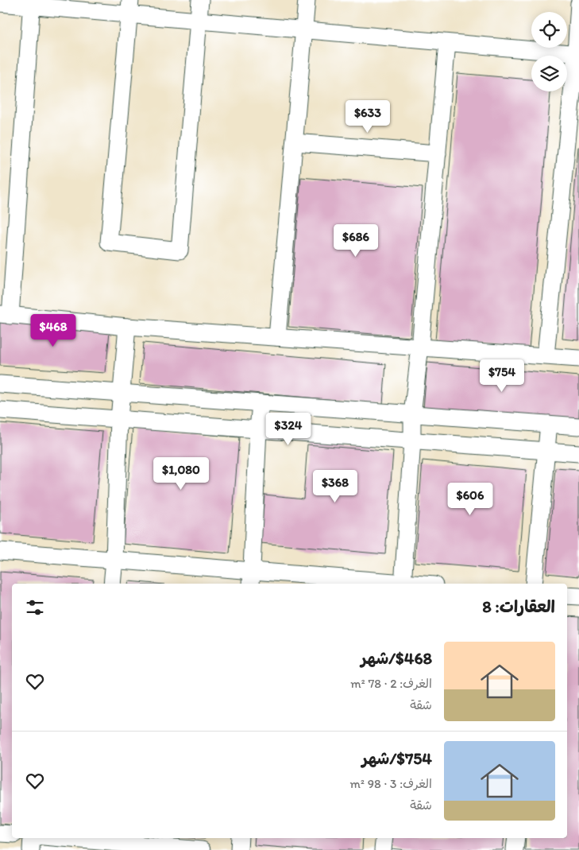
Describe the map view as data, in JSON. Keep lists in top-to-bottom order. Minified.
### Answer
{"page":{"price":["$633","$686","$468","$754","$324","$1,080","$368","$606"],"heading":"العقارات: 8","list":[{"name":"$468/شهر","note":"الغرف: 2 · 78 m² · شقة"},{"name":"$754/شهر","note":"الغرف: 3 · 98 m² · شقة"}]}}
